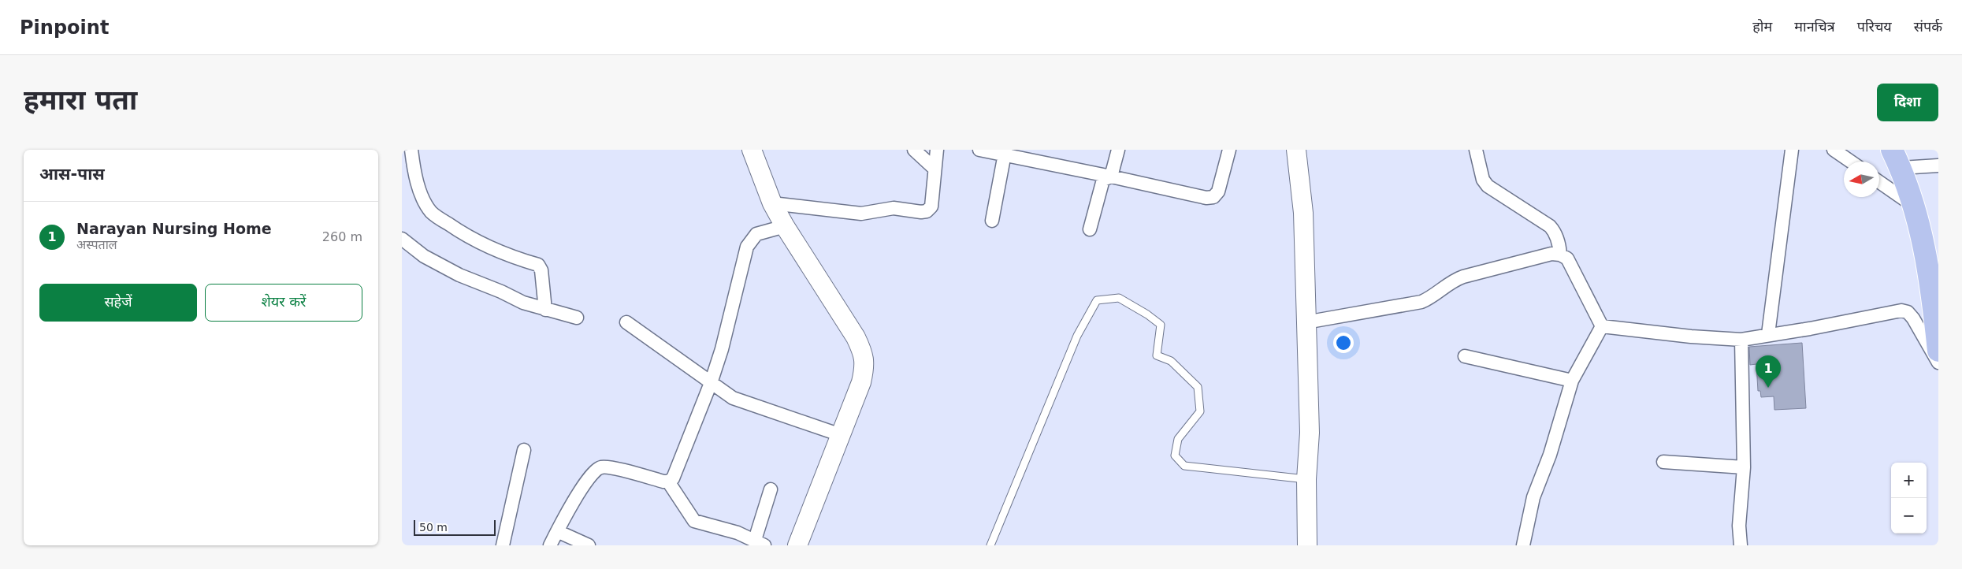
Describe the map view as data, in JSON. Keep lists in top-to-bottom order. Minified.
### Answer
{"scale_bar":"50 m","north":"left","page":{"header":"Pinpoint","nav":["होम","मानचित्र","परिचय","संपर्क"],"buttons":["दिशा",["सहेजें","शेयर करें"]],"title":"हमारा पता","heading":"आस-पास","list":[{"mark":"1","name":"Narayan Nursing Home","note":"अस्पताल","value":"260 m"}],"pins":"1","map_buttons":["+","−"],"scale":"50 m"}}
